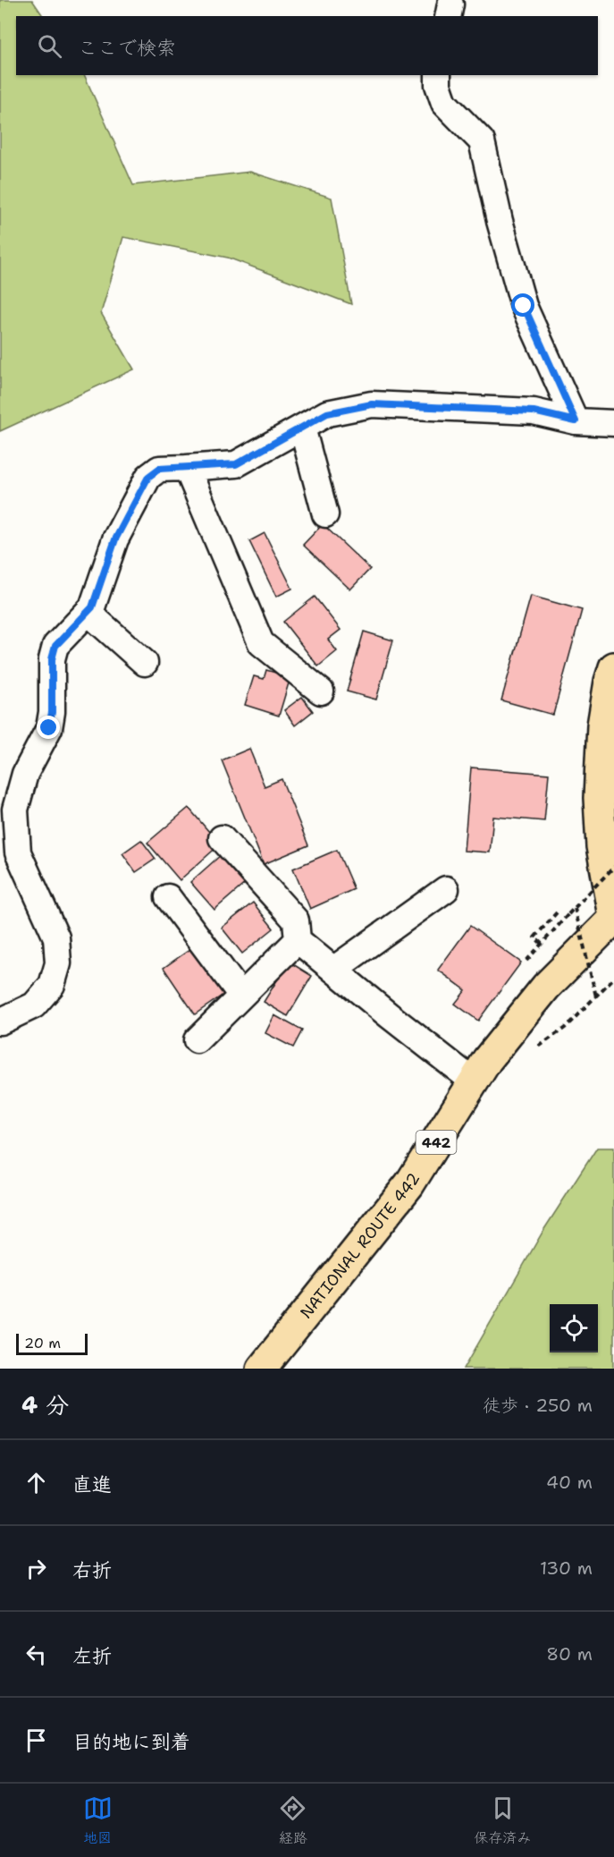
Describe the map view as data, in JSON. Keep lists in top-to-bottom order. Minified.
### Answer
{"streets":{"highway":["442","NATIONAL ROUTE 442"]},"scale_bar":"20 m","page":{"search":"ここで検索","scale":"20 m","heading":["4 分","徒歩 · 250 m"],"list":[["直進","40 m"],["右折","130 m"],["左折","80 m"],"目的地に到着"],"nav":["地図","経路","保存済み"]}}
